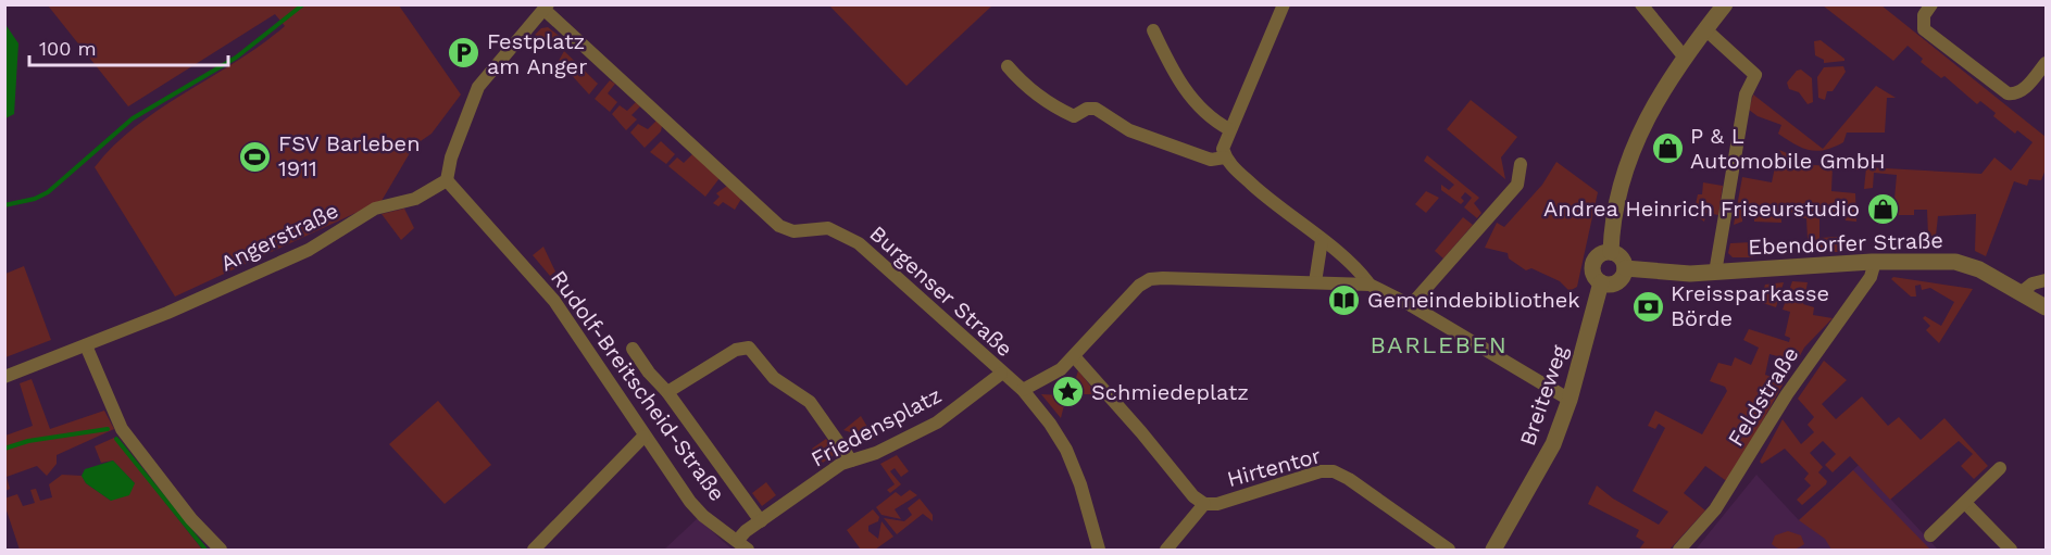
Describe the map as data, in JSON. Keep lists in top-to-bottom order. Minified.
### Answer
{"streets":{"street":["Angerstraße","Ebendorfer Straße","Burgenser Straße","Rudolf-Breitscheid-Straße","Breiteweg","Feldstraße","Friedensplatz","Hirtentor"]},"crossings":[["Angerstraße","Rudolf-Breitscheid-Straße"],["Ebendorfer Straße","Breiteweg"],["Ebendorfer Straße","Feldstraße"],["Burgenser Straße","Friedensplatz"],["Rudolf-Breitscheid-Straße","Friedensplatz"]],"districts":["BARLEBEN"],"places":{"parking":["Festplatz am Anger"],"shop":["P & L Automobile GmbH","Andrea Heinrich Friseurstudio"],"sports":["FSV Barleben 1911"],"library":["Gemeindebibliothek"],"bank":["Kreissparkasse Börde"],"place":["Schmiedeplatz"]},"scale_bar":"100 m"}
